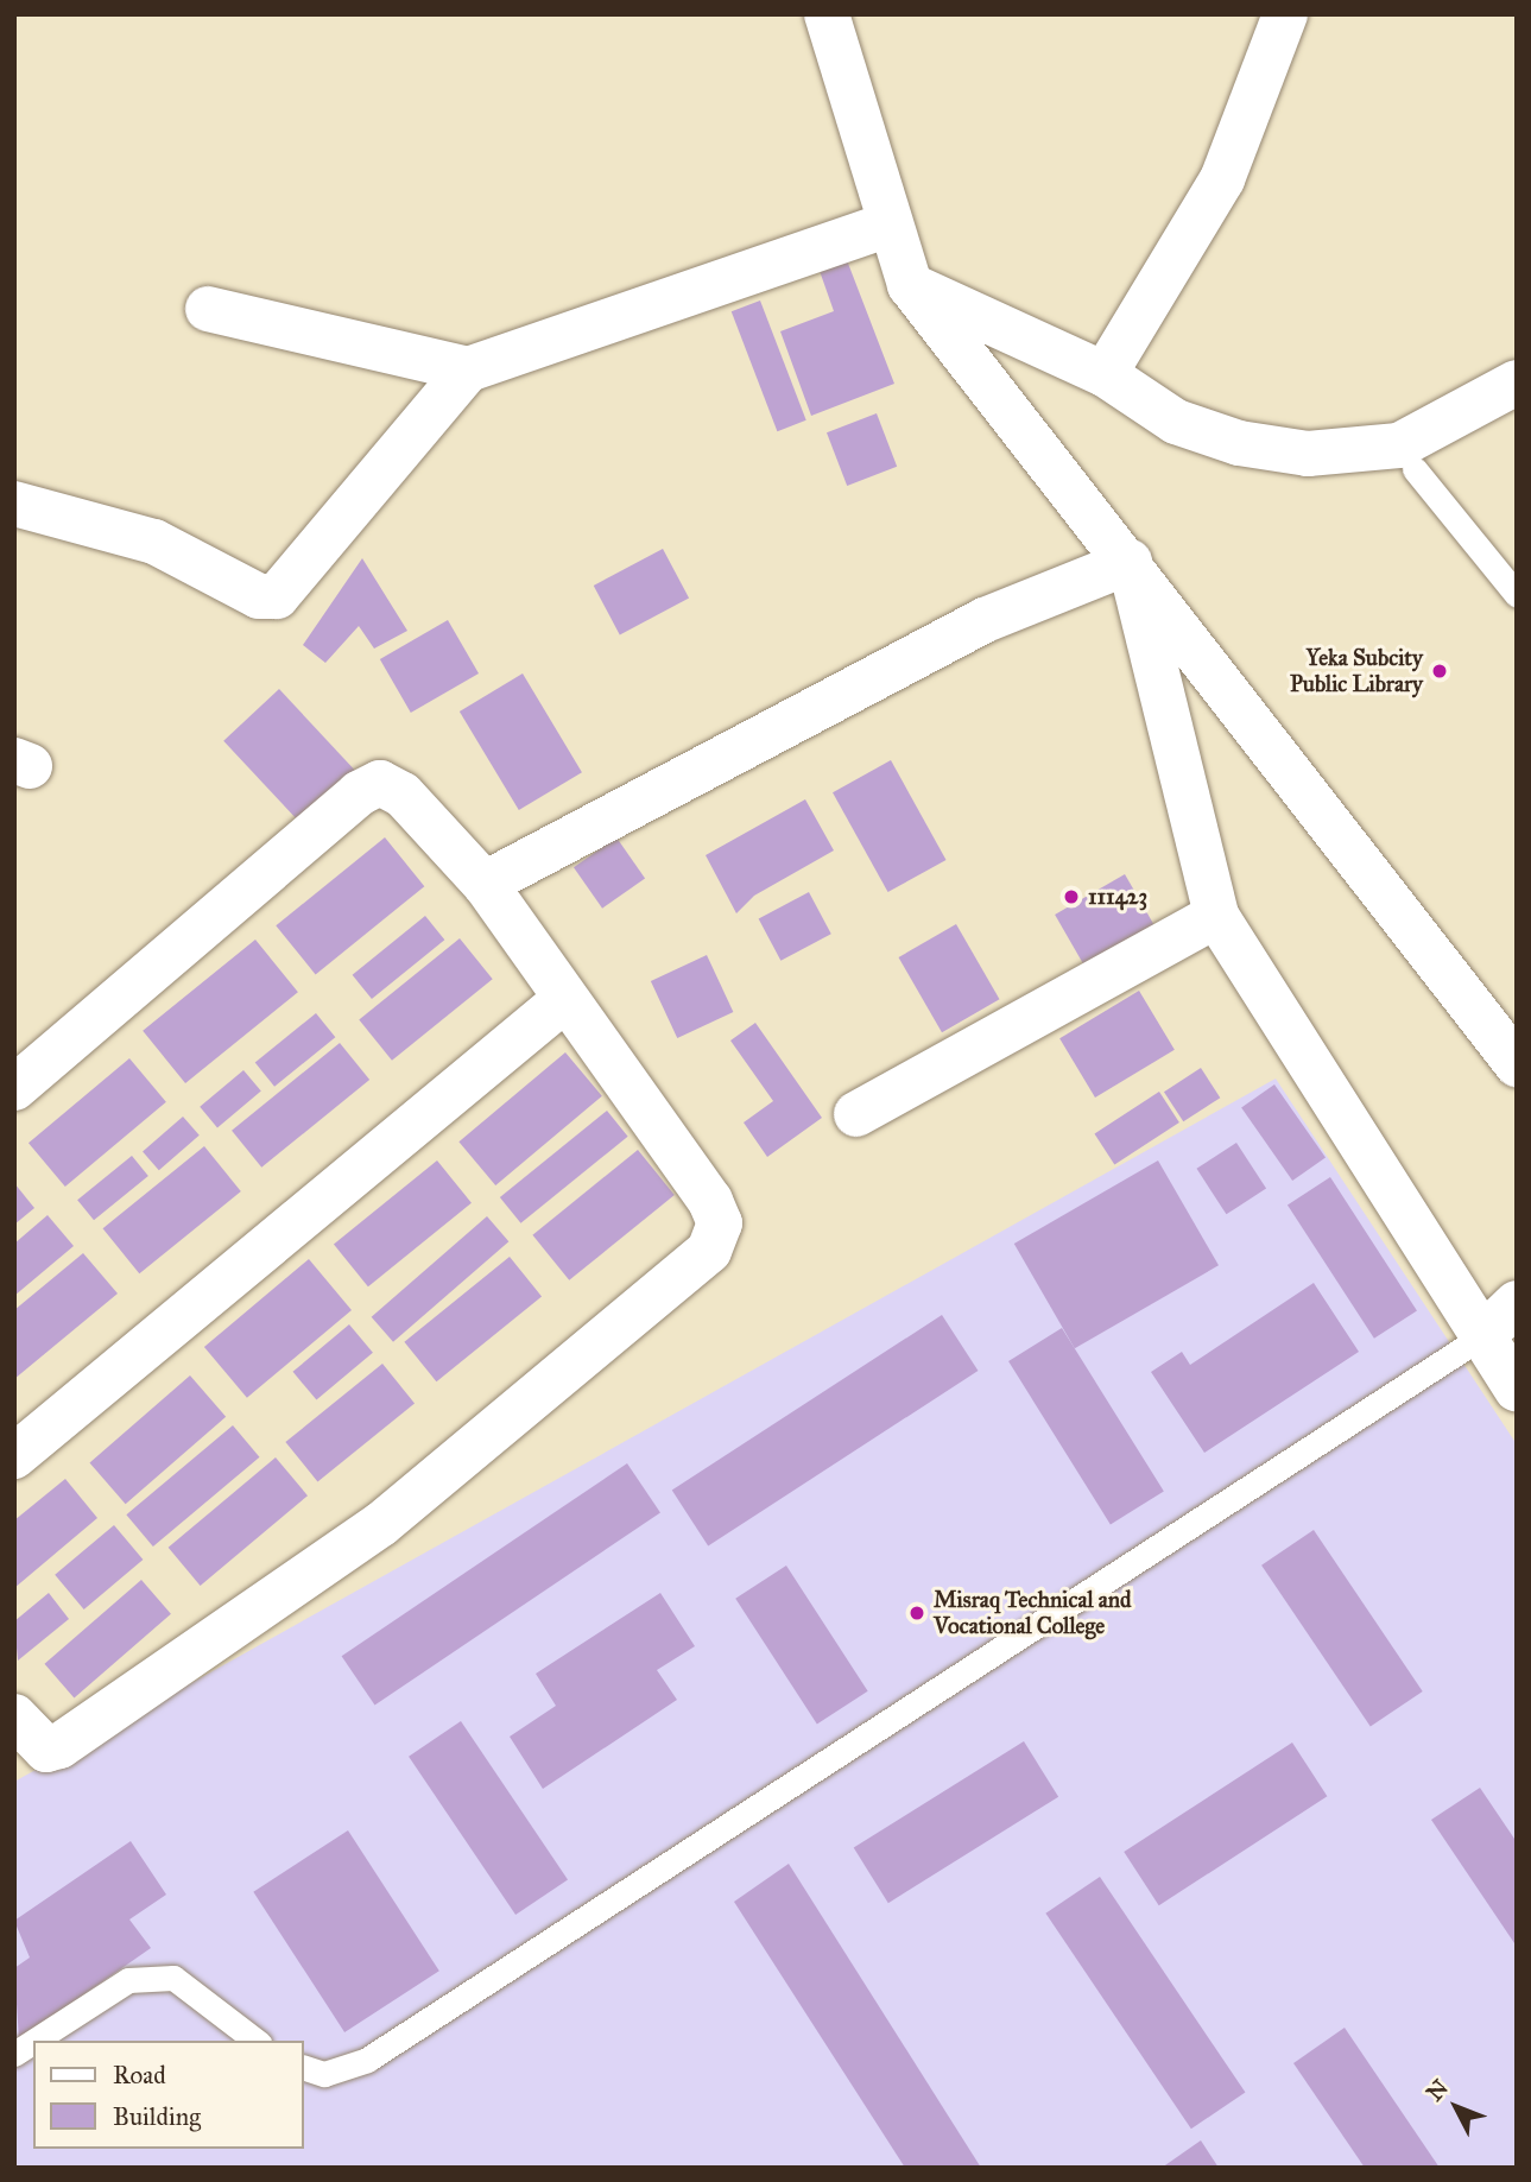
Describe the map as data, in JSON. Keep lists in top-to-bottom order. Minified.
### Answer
{"places":["Yeka Subcity Public Library","111423","Misraq Technical and Vocational College"],"legend":["Road","Building"],"north":"top left"}
